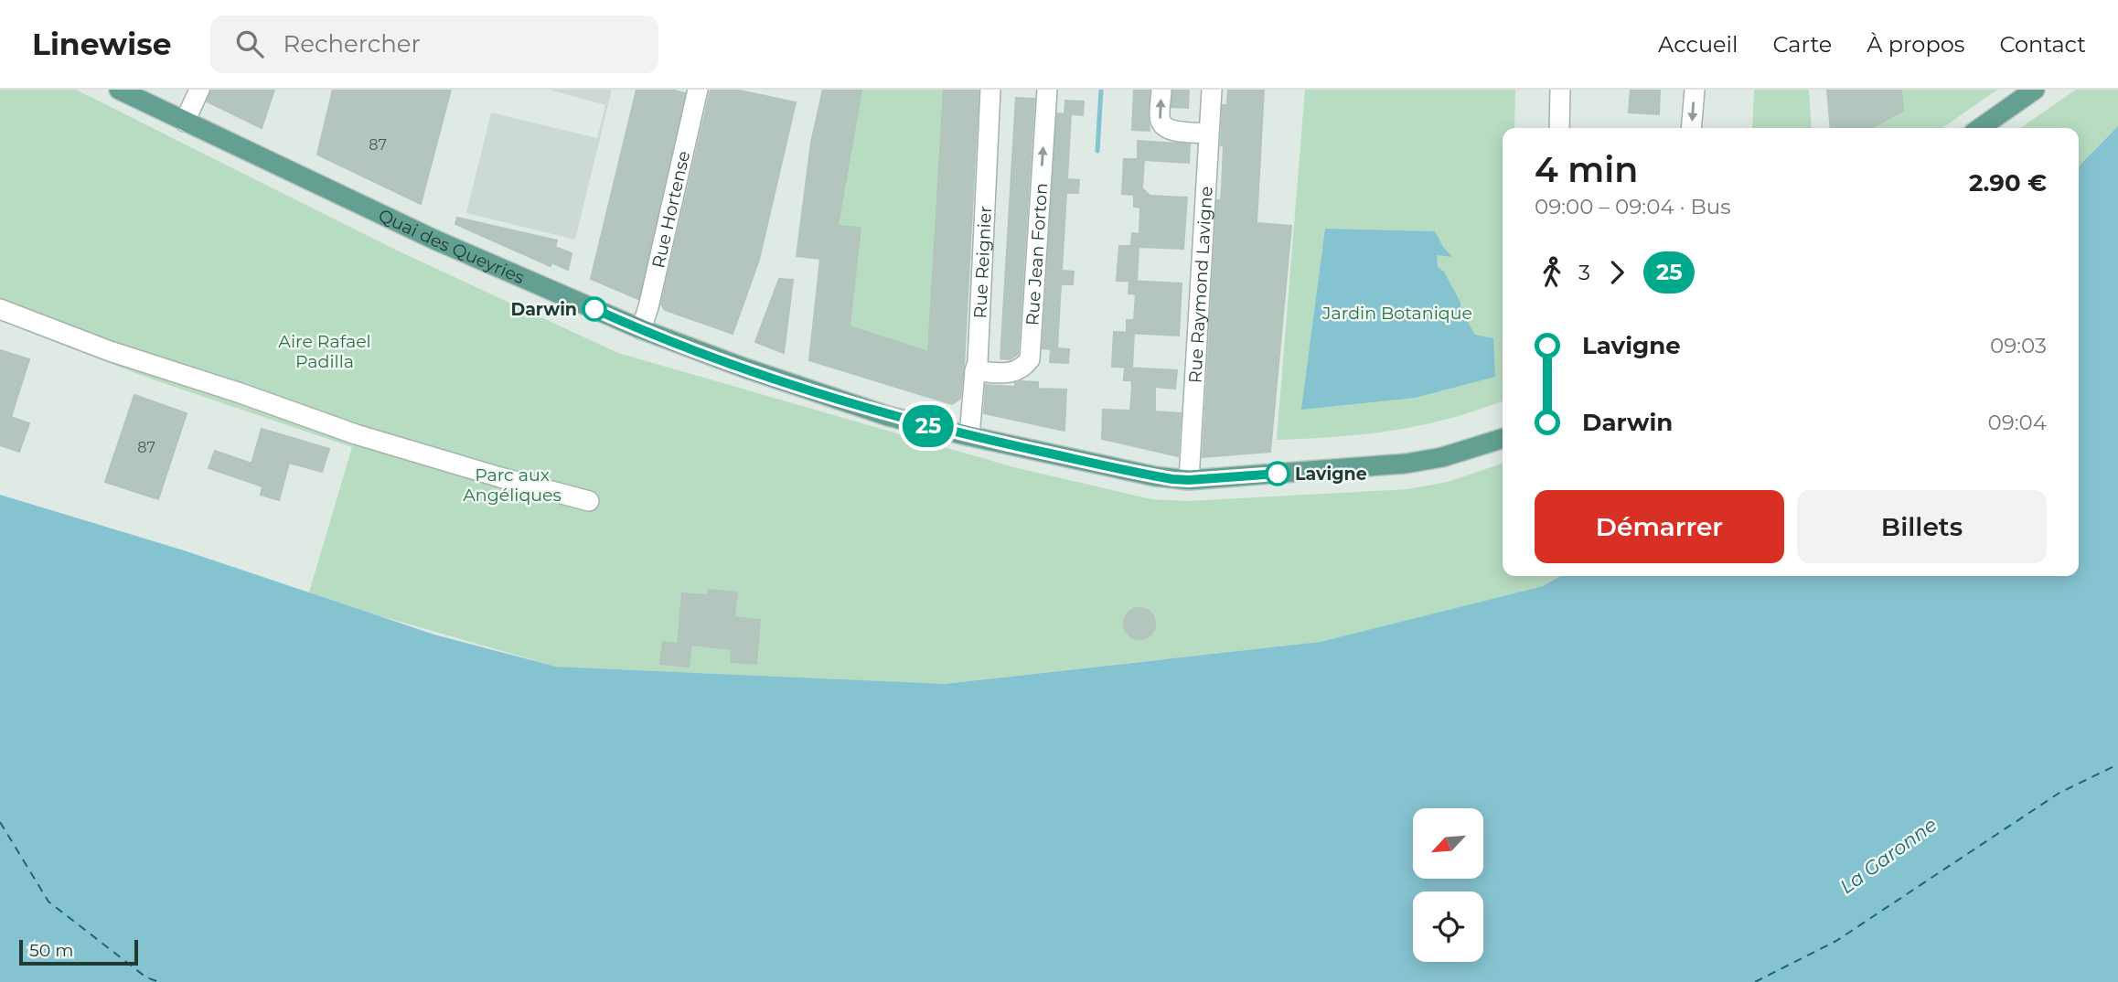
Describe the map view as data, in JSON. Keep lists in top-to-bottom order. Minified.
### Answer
{"streets":{"main road":["Quai des Queyries"],"street":["Rue Hortense","Rue Jean Forton","Rue Reignier","Rue Raymond Lavigne"]},"crossings":[["Rue Hortense","Quai des Queyries"],["Quai des Queyries","Rue Reignier"],["Quai des Queyries","Rue Raymond Lavigne"],["Rue Jean Forton","Rue Reignier"]],"one_way":["Rue Jean Forton"],"water":["La Garonne"],"parks":["Jardin Botanique","Aire Rafael Padilla","Parc aux Angéliques"],"places":["Darwin","Lavigne"],"lines":["bus line 25"],"house_numbers":["87","87"],"scale_bar":"50 m","north":"bottom left","page":{"header":"Linewise","search":"Rechercher","nav":["Accueil","Carte","À propos","Contact"],"on_map":"25","heading":["4 min","09:00 – 09:04 · Bus","2.90 €"],"legs":["3","25"],"list":[{"name":"Lavigne","value":"09:03"},{"name":"Darwin","value":"09:04"}],"buttons":["Démarrer","Billets"],"scale":"50 m"}}
